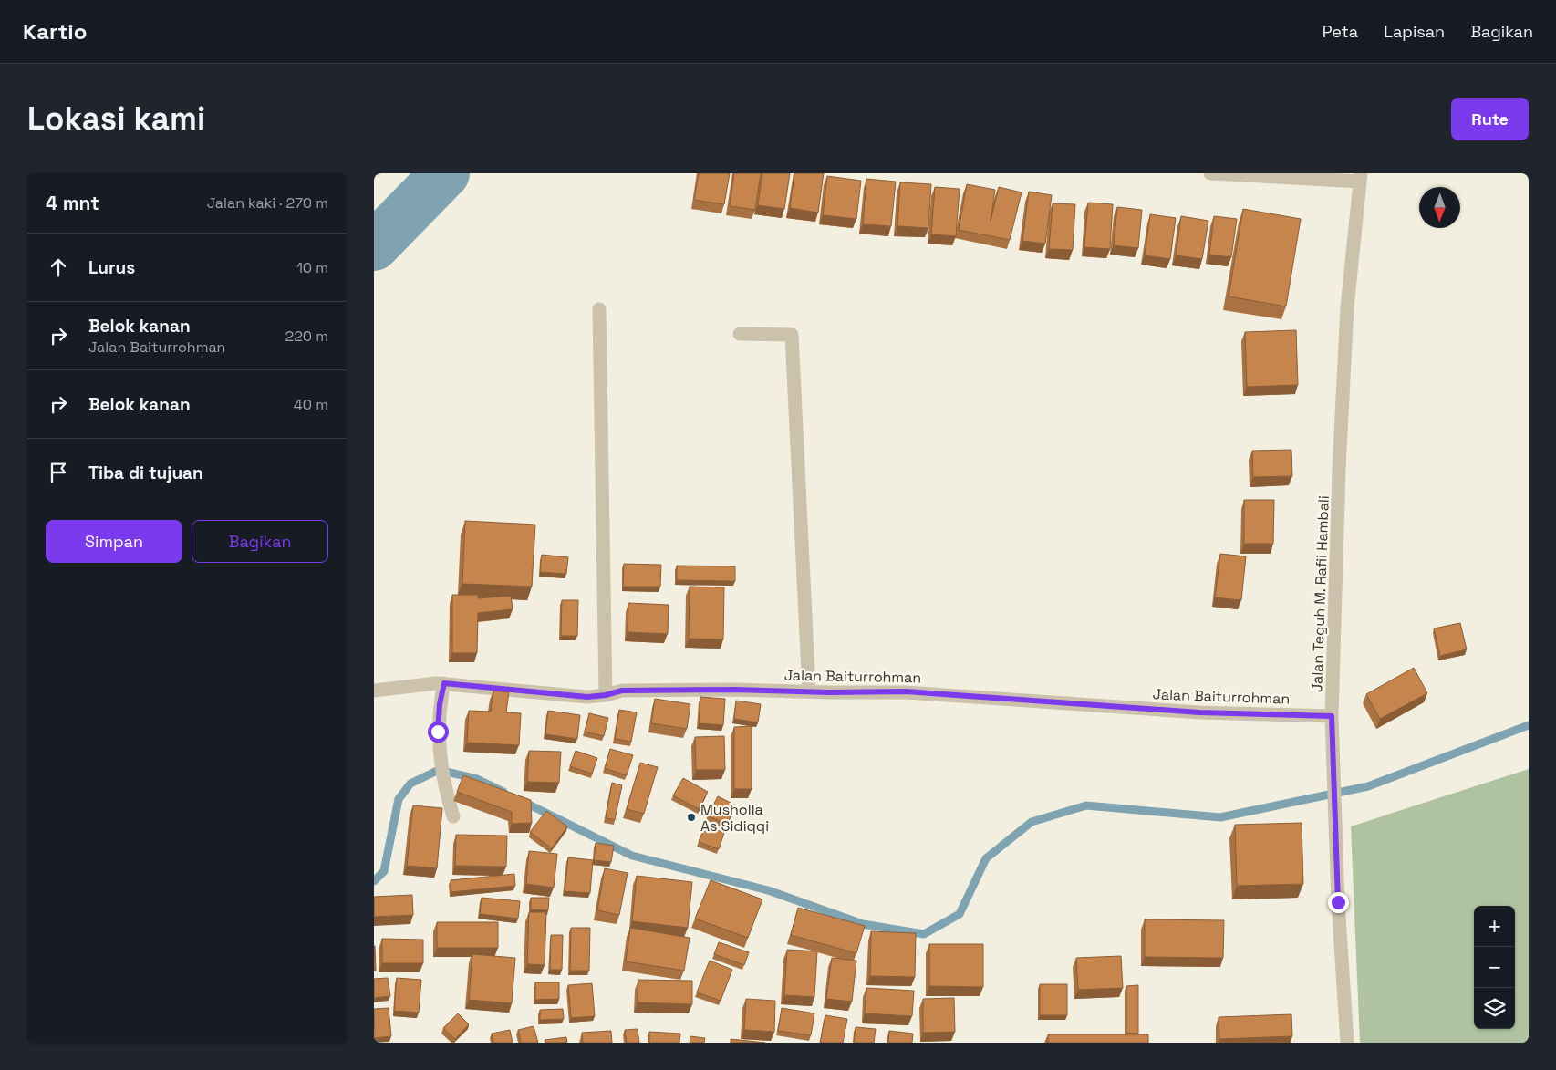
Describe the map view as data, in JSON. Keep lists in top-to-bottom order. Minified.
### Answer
{"streets":{"street":["Jalan Teguh M. Rafii Hambali","Jalan Baiturrohman"]},"crossings":[["Jalan Teguh M. Rafii Hambali","Jalan Baiturrohman"]],"places":["Musholla As Sidiqqi"],"north":"bottom","page":{"header":"Kartio","nav":["Peta","Lapisan","Bagikan"],"buttons":["Rute",["Simpan","Bagikan"]],"title":"Lokasi kami","heading":["4 mnt","Jalan kaki · 270 m"],"list":[["Lurus","10 m"],["Belok kanan","Jalan Baiturrohman","220 m"],["Belok kanan","40 m"],"Tiba di tujuan"],"map_buttons":["+","−"]}}
